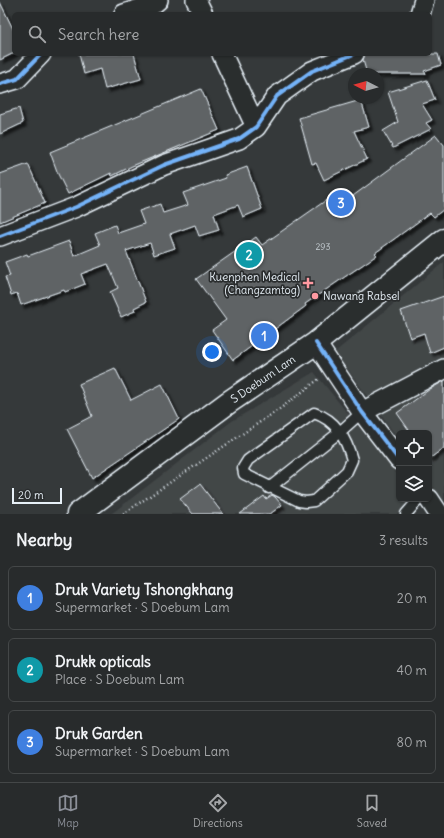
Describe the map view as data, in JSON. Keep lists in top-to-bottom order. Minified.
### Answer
{"streets":{"main road":["S Doebum Lam"]},"places":{"health":["Kuenphen Medical (Changzamtog)"],"other":["Nawang Rabsel"]},"house_numbers":["293"],"scale_bar":"20 m","north":"left","page":{"search":"Search here","pins":["3","2","1"],"scale":"20 m","heading":["Nearby","3 results"],"list":[{"mark":"1","name":"Druk Variety Tshongkhang","note":"Supermarket · S Doebum Lam","value":"20 m"},{"mark":"2","name":"Drukk opticals","note":"Place · S Doebum Lam","value":"40 m"},{"mark":"3","name":"Druk Garden","note":"Supermarket · S Doebum Lam","value":"80 m"}],"nav":["Map","Directions","Saved"]}}
